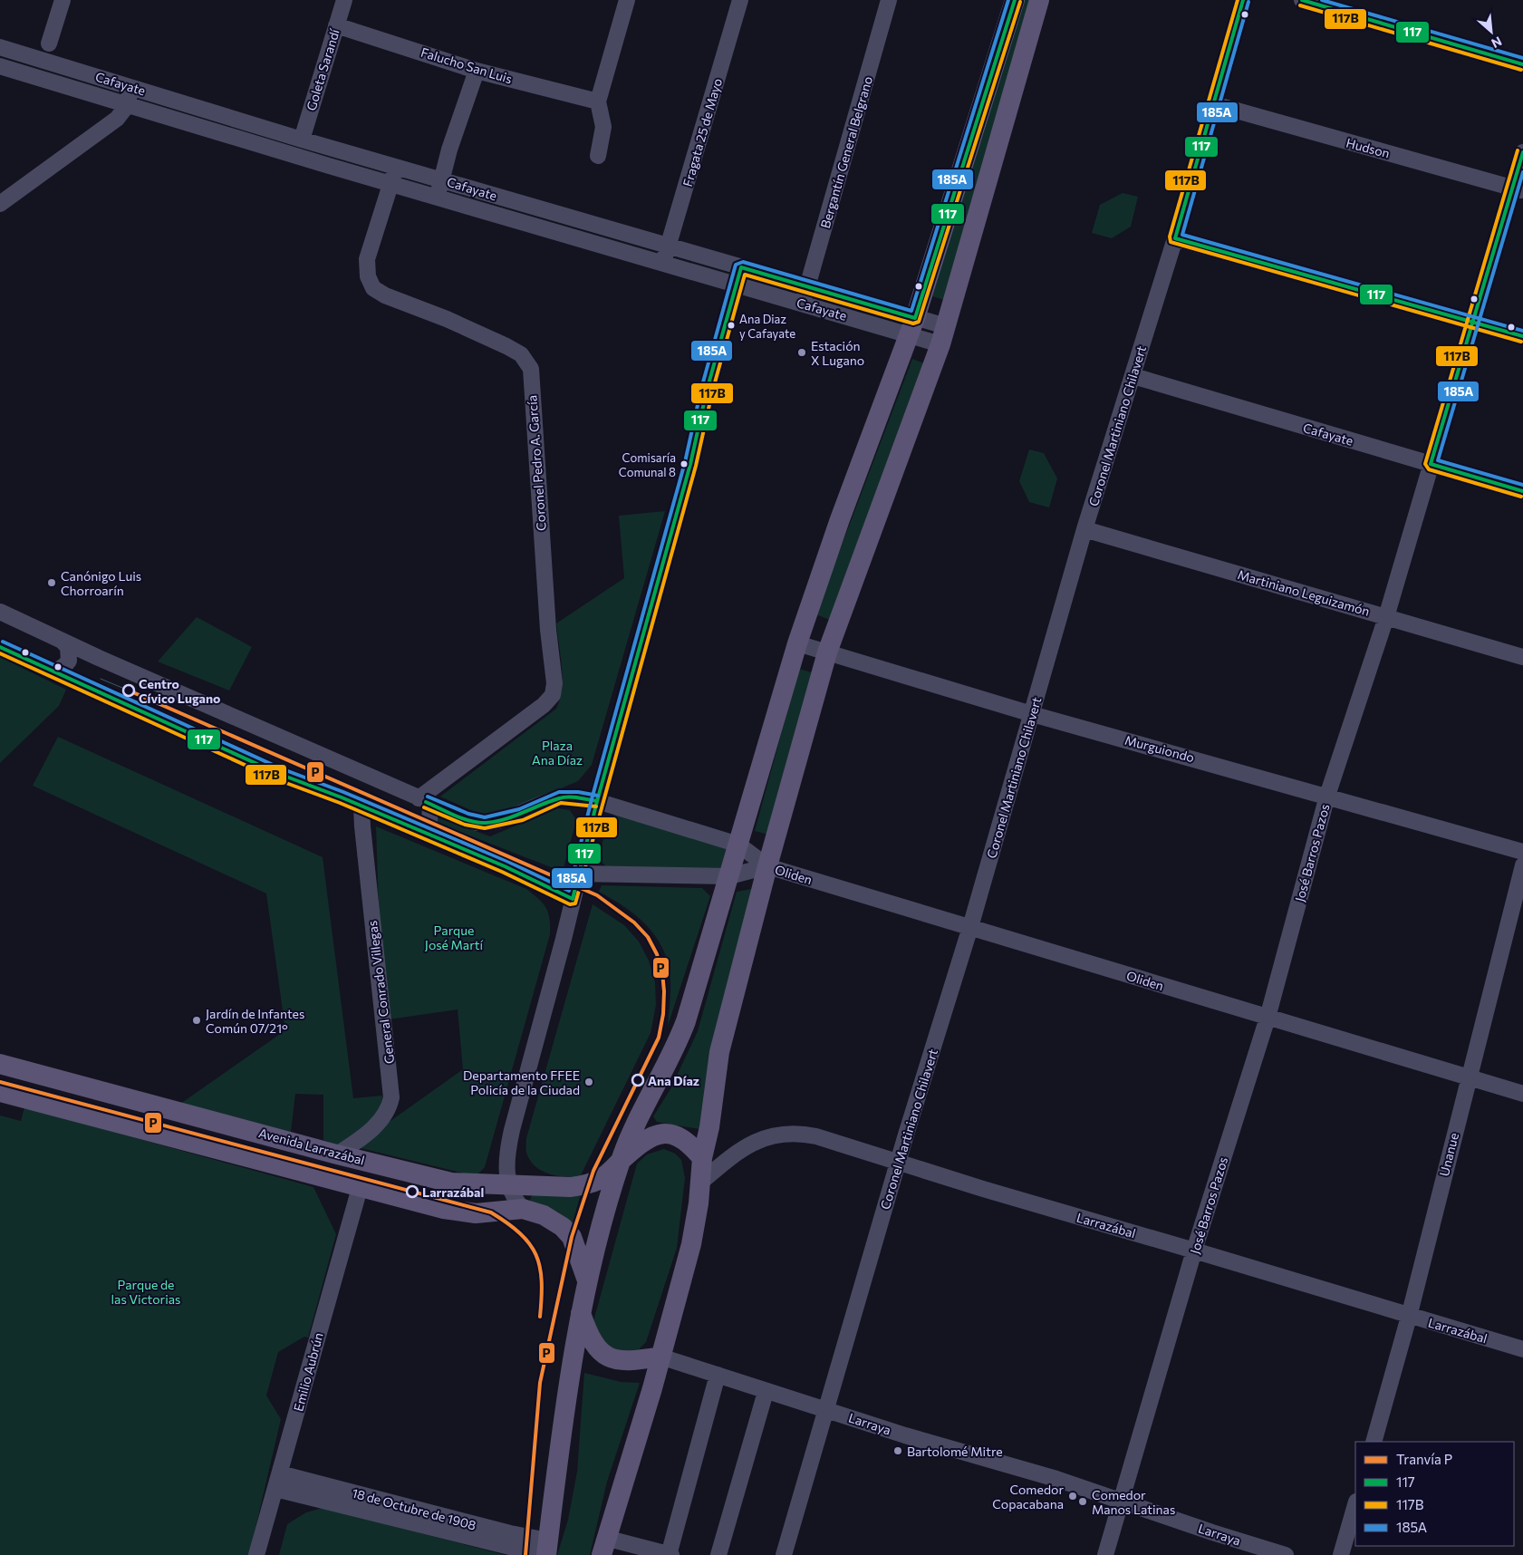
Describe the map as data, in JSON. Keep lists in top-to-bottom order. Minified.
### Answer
{"streets":{"main road":["Avenida Larrazábal"],"street":["Falucho San Luis","Goleta Sarandí","Cafayate","Fragata 25 de Mayo","Hudson","Bergantín General Belgrano","Coronel Martiniano Chilavert","Coronel Pedro A. García","Martiniano Leguizamón","Murguiondo","José Barros Pazos","Oliden","General Conrado Villegas","Unanue","Larrazábal","Emilio Aubrún","Larraya","18 de Octubre de 1908"]},"crossings":[["Falucho San Luis","Goleta Sarandí"],["Goleta Sarandí","Cafayate"],["Cafayate","Fragata 25 de Mayo"],["Cafayate","Bergantín General Belgrano"],["Cafayate","Coronel Martiniano Chilavert"],["Cafayate","Coronel Pedro A. García"],["Cafayate","José Barros Pazos"],["Hudson","Coronel Martiniano Chilavert"],["Hudson","José Barros Pazos"],["Coronel Martiniano Chilavert","Martiniano Leguizamón"],["Coronel Martiniano Chilavert","Murguiondo"],["Coronel Martiniano Chilavert","Oliden"],["Coronel Martiniano Chilavert","Larrazábal"],["Coronel Martiniano Chilavert","Larraya"],["Martiniano Leguizamón","José Barros Pazos"],["Murguiondo","José Barros Pazos"],["José Barros Pazos","Oliden"],["José Barros Pazos","Larrazábal"],["José Barros Pazos","Larraya"],["Oliden","Unanue"],["General Conrado Villegas","Avenida Larrazábal"],["Unanue","Larrazábal"],["Emilio Aubrún","18 de Octubre de 1908"]],"parks":["Plaza Ana Díaz","Parque José Martí","Parque de las Victorias"],"places":["Ana Diaz y Cafayate","Estación X Lugano","Comisaría Comunal 8","Canónigo Luis Chorroarín","Centro Cívico Lugano","Jardín de Infantes Común 07/21°","Ana Díaz","Departamento FFEE Policía de la Ciudad","Larrazábal","Bartolomé Mitre","Comedor Copacabana","Comedor Manos Latinas"],"lines":["transit line 117","transit line 117B","transit line 185A","tram line P"],"legend":["Tranvía P","117","117B","185A"],"north":"bottom right"}
